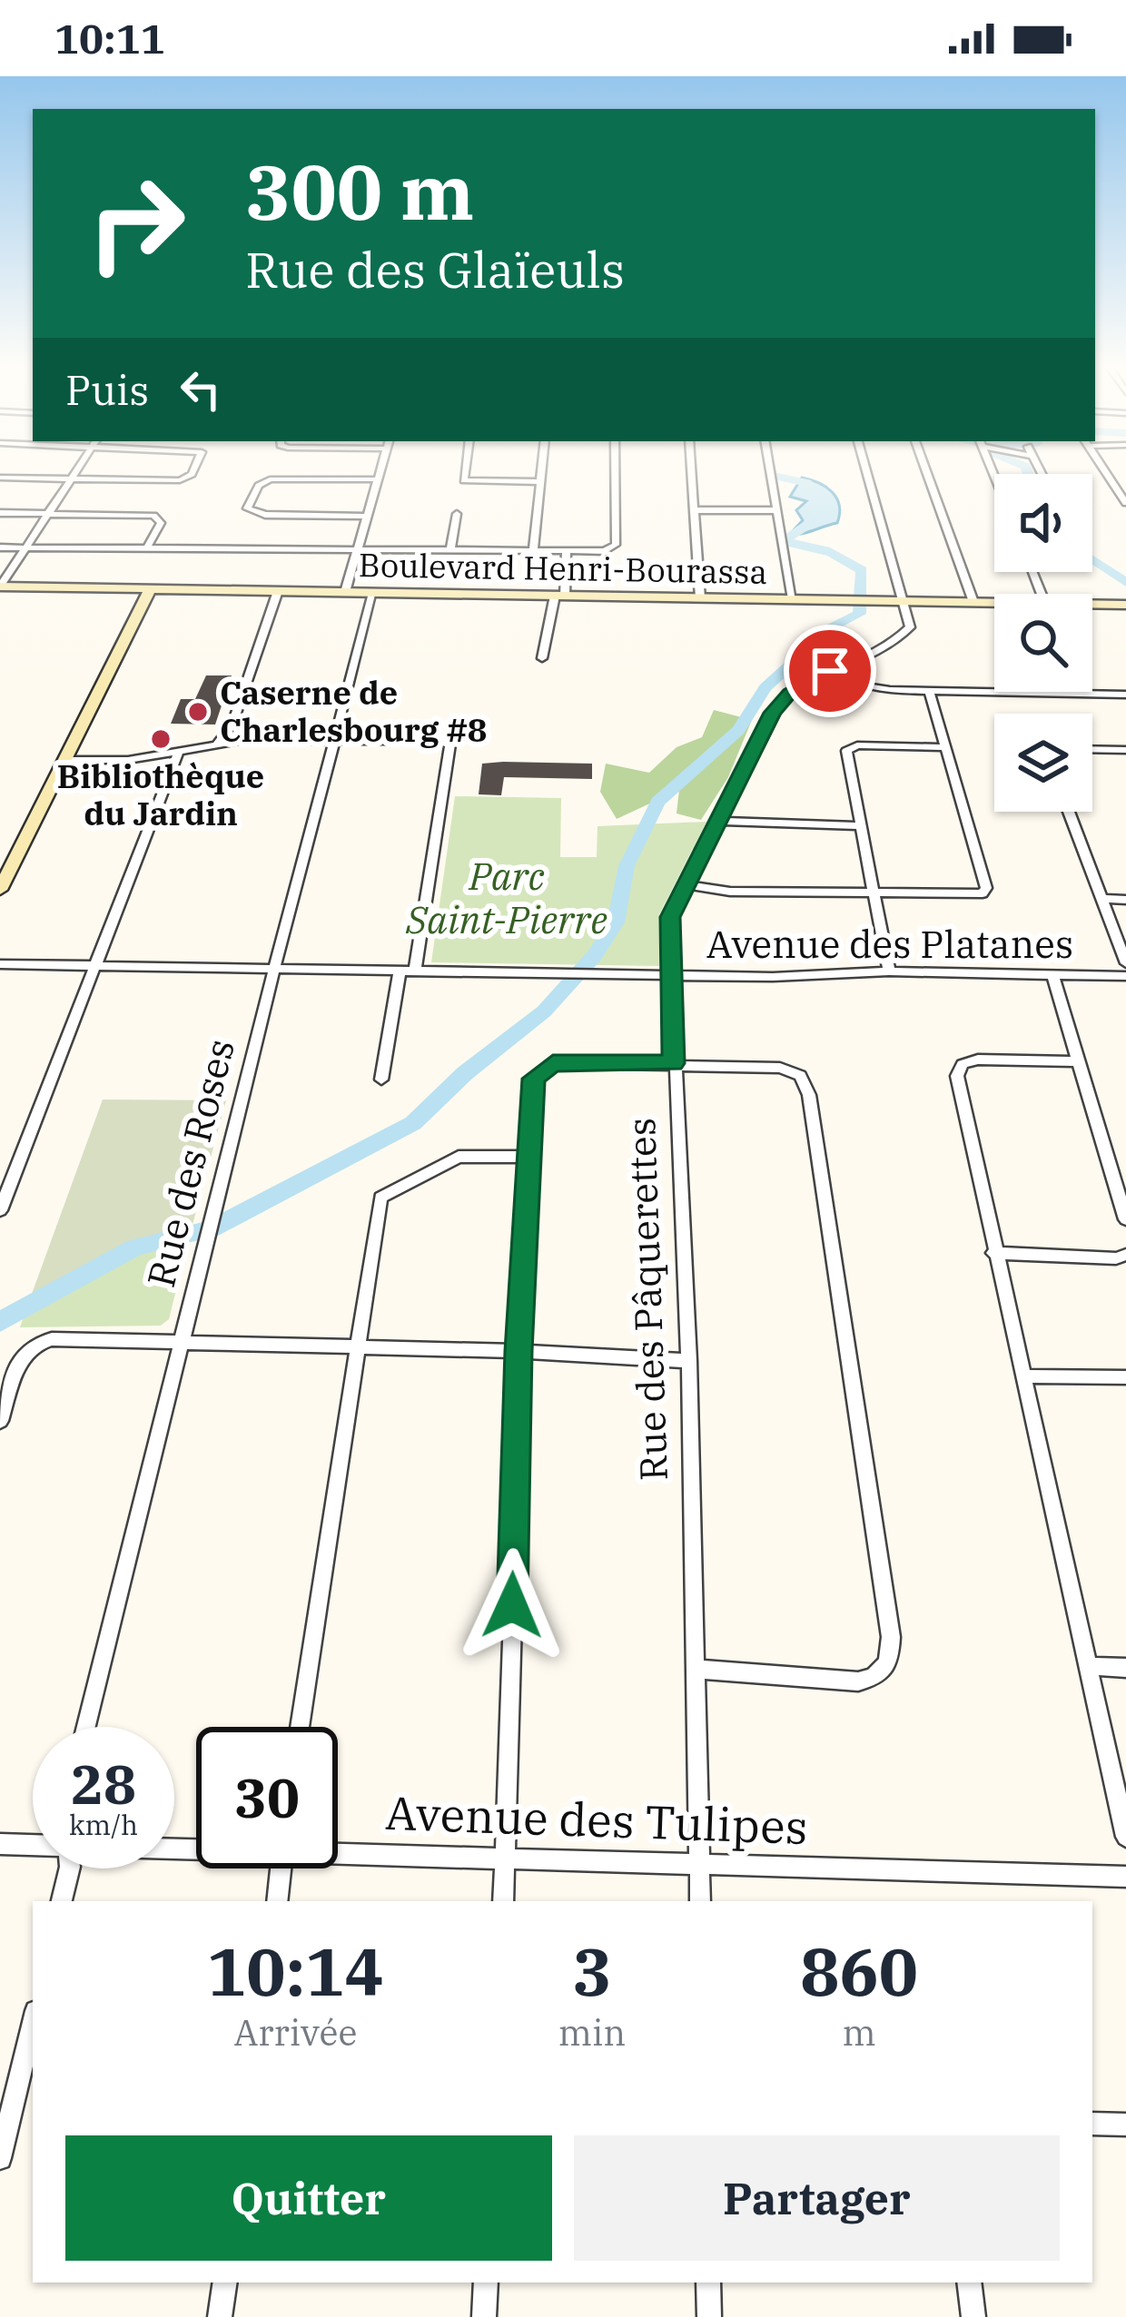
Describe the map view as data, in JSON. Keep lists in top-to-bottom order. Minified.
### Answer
{"streets":{"main road":["Boulevard Henri-Bourassa"],"street":["Avenue des Platanes","Rue des Roses","Rue des Pâquerettes","Avenue des Tulipes"]},"crossings":[["Boulevard Henri-Bourassa","Rue des Roses"],["Boulevard Henri-Bourassa","Rue des Pâquerettes"],["Avenue des Platanes","Rue des Roses"],["Avenue des Platanes","Rue des Pâquerettes"],["Rue des Pâquerettes","Avenue des Tulipes"]],"parks":["Parc Saint-Pierre"],"places":["Caserne de Charlesbourg #8","Bibliothèque du Jardin"],"page":{"status":"10:11","turn":["300 m","Rue des Glaïeuls"],"then":"Puis","speed":"28 km/h","limit":"30","eta":["10:14","Arrivée","3","min","860","m"],"buttons":["Quitter","Partager"]}}
